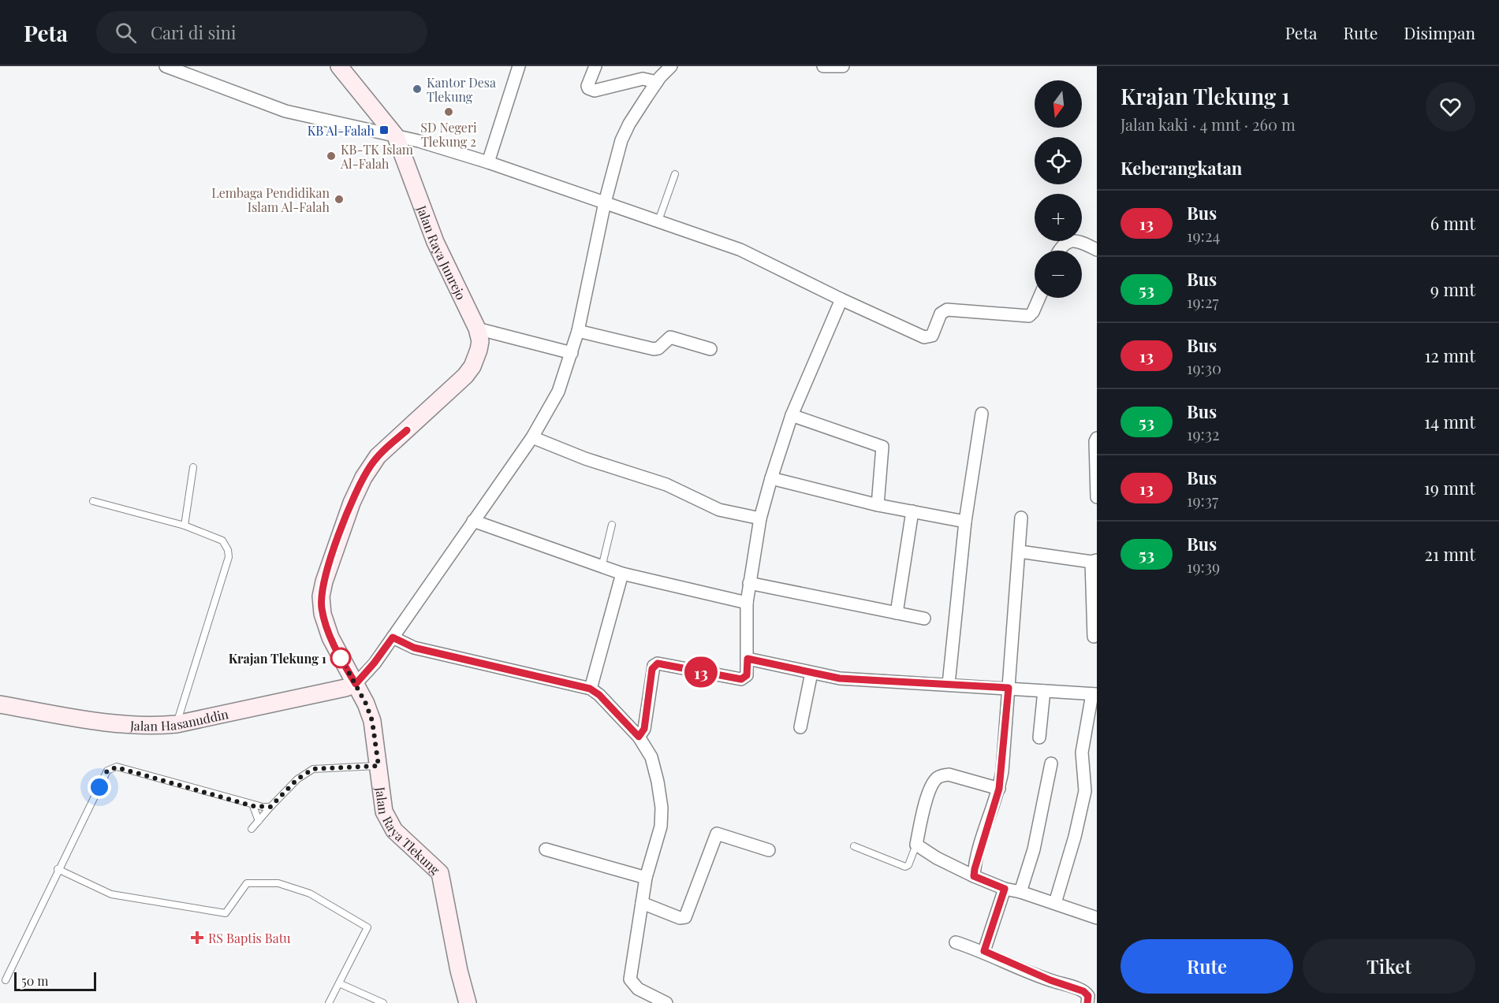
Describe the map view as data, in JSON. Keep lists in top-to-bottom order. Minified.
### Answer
{"streets":{"street":["Jalan Raya Junrejo","Jalan Hasanuddin","Jalan Raya Tlekung"]},"crossings":[["Jalan Raya Junrejo","Jalan Raya Tlekung"],["Jalan Hasanuddin","Jalan Raya Tlekung"]],"places":{"other":["Kantor Desa Tlekung","SD Negeri Tlekung 2","KB-TK Islam Al-Falah","Lembaga Pendidikan Islam Al-Falah","Krajan Tlekung 1"],"transit":["KB Al-Falah"],"health":["RS Baptis Batu"]},"lines":["bus line 13"],"scale_bar":"50 m","north":"bottom","page":{"header":"Peta","search":"Cari di sini","nav":["Peta","Rute","Disimpan"],"on_map":"13","heading":[["Krajan Tlekung 1","Jalan kaki · 4 mnt · 260 m"],"Keberangkatan"],"map_buttons":["+","−"],"list":[{"mark":"13","name":"Bus","note":"19:24","value":"6 mnt"},{"mark":"53","name":"Bus","note":"19:27","value":"9 mnt"},{"mark":"13","name":"Bus","note":"19:30","value":"12 mnt"},{"mark":"53","name":"Bus","note":"19:32","value":"14 mnt"},{"mark":"13","name":"Bus","note":"19:37","value":"19 mnt"},{"mark":"53","name":"Bus","note":"19:39","value":"21 mnt"}],"buttons":["Rute","Tiket"],"scale":"50 m"}}
